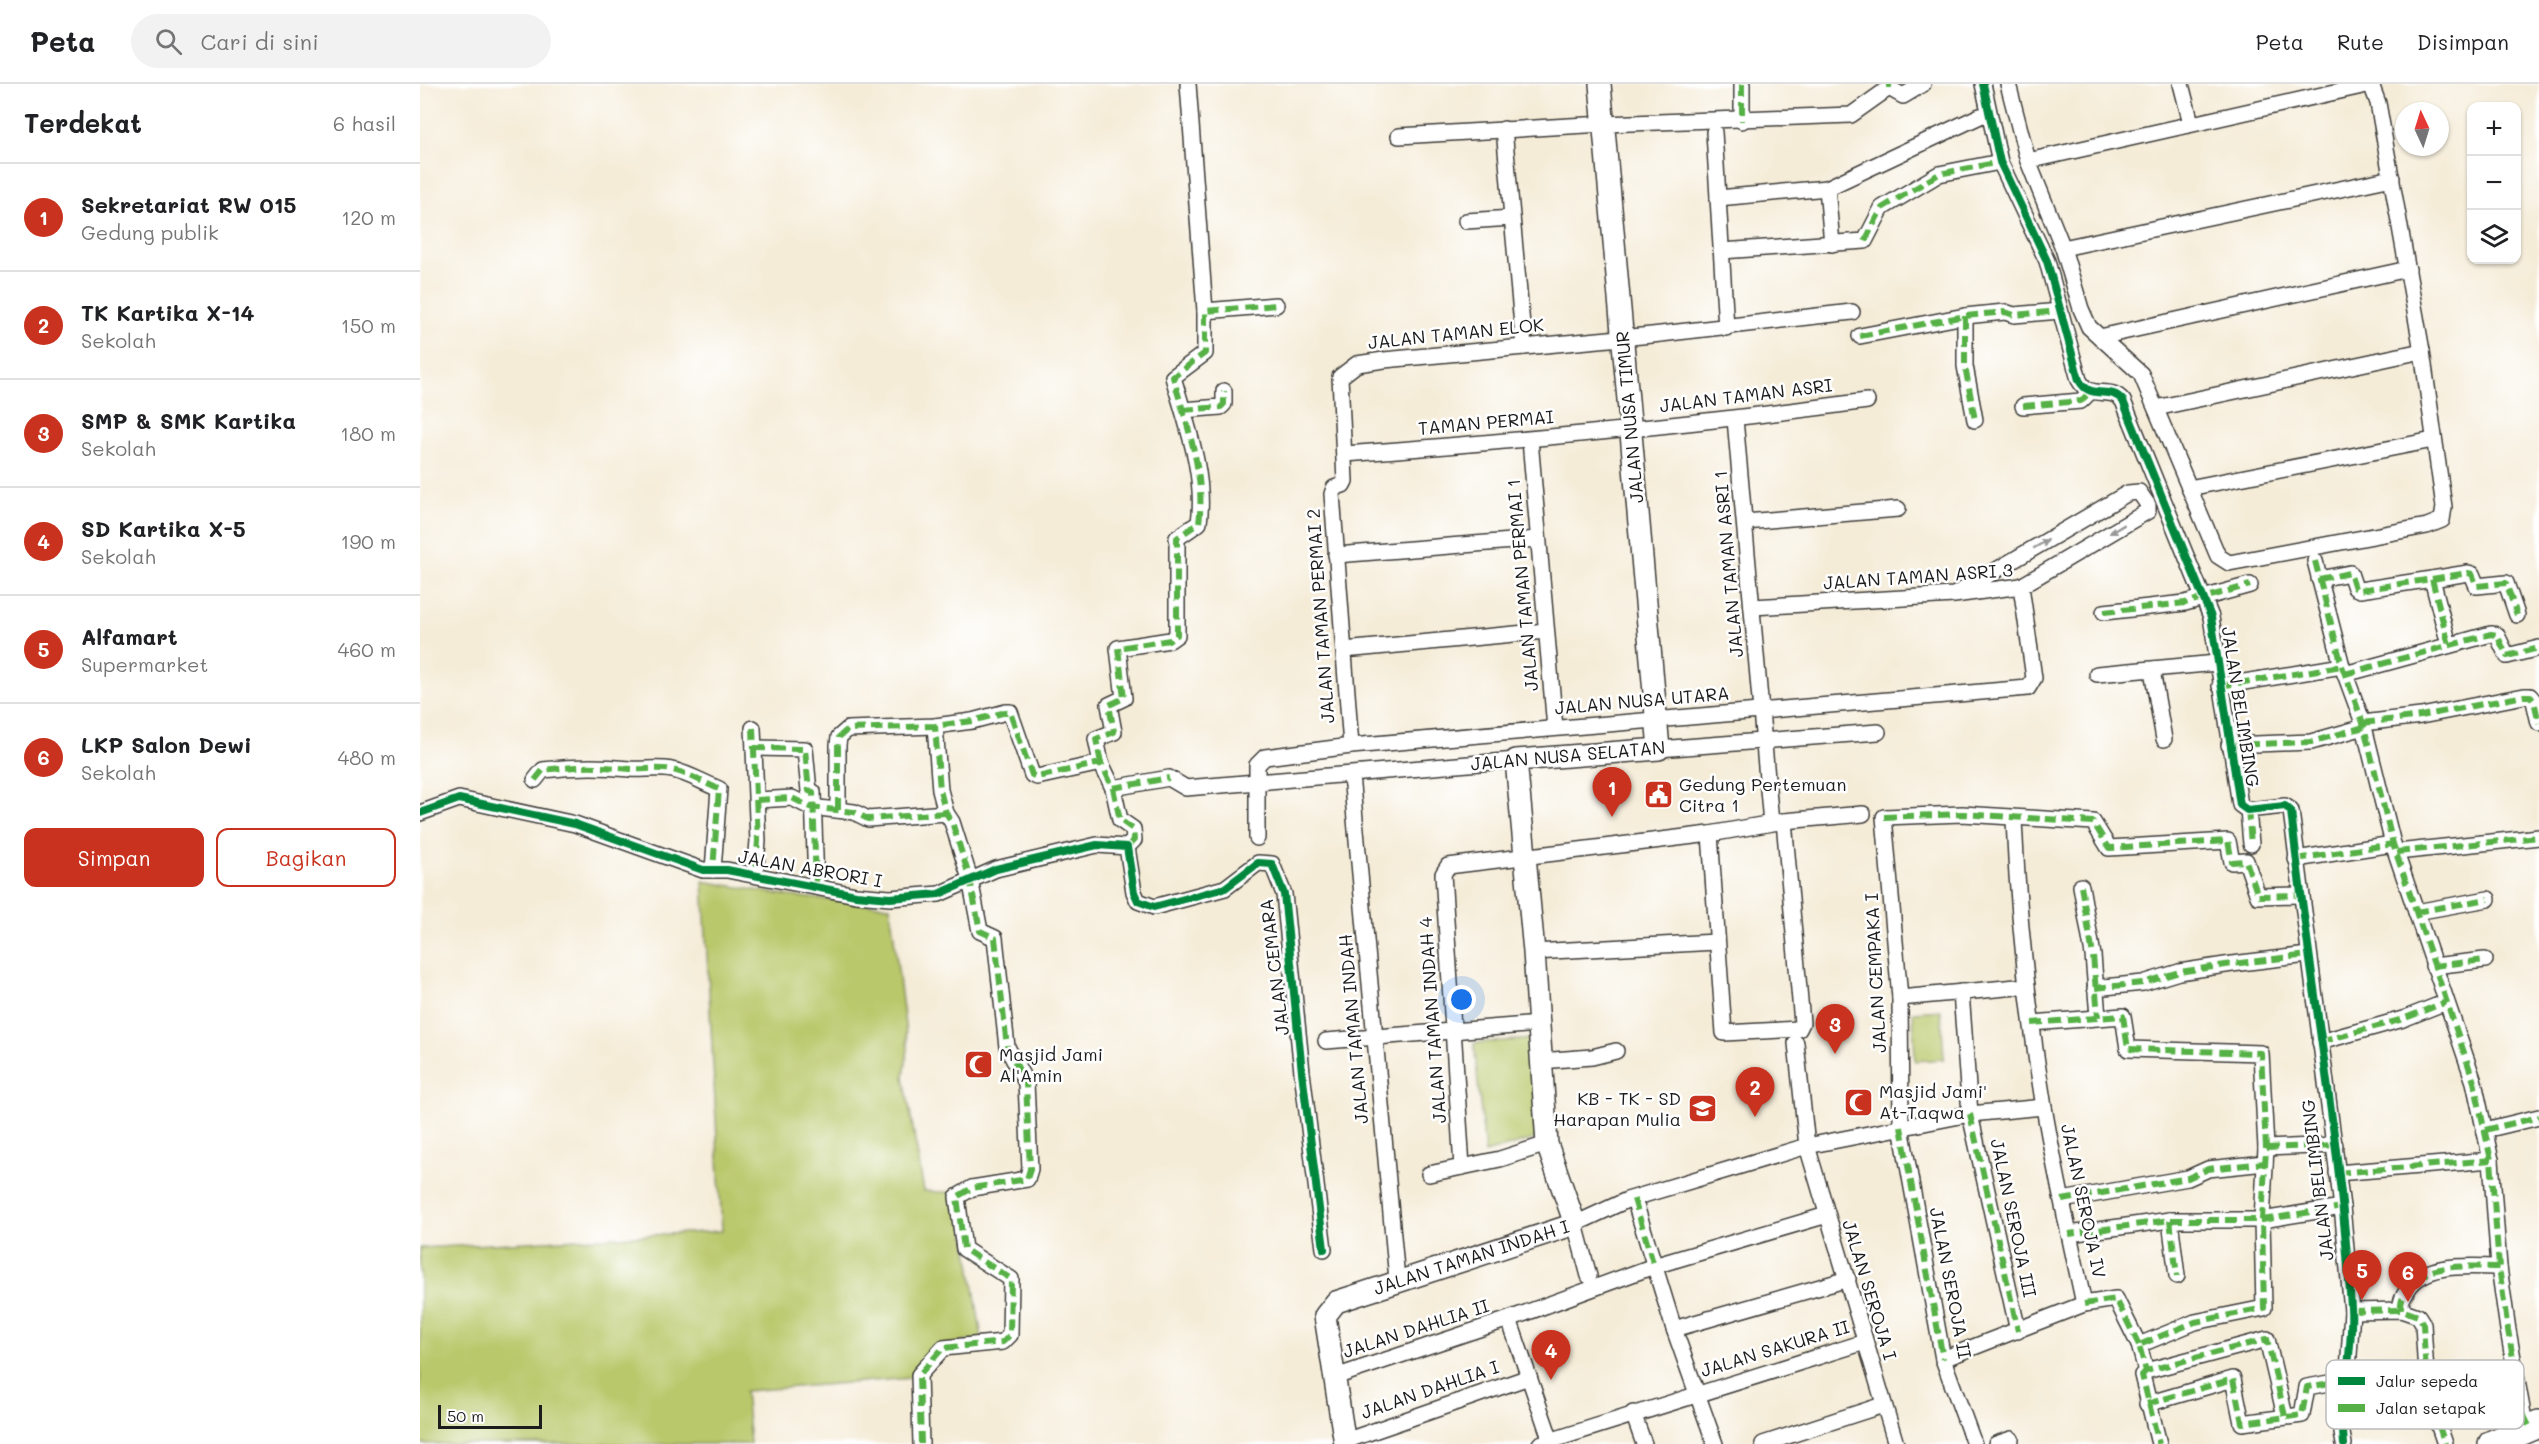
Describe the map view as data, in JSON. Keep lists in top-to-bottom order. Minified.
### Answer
{"streets":{"street":["JALAN TAMAN ELOK","JALAN TAMAN ASRI","JALAN NUSA TIMUR","TAMAN PERMAI","JALAN TAMAN ASRI 1","JALAN TAMAN ASRI 3","JALAN TAMAN PERMAI 1","JALAN TAMAN PERMAI 2","JALAN NUSA UTARA","JALAN BELIMBING","JALAN NUSA SELATAN","JALAN ABRORI I","JALAN CEMARA","JALAN CEMPAKA I","JALAN TAMAN INDAH 4","JALAN TAMAN INDAH","JALAN SEROJA IV","JALAN SEROJA III","JALAN TAMAN INDAH I","JALAN SEROJA II","JALAN SEROJA I","JALAN DAHLIA II","JALAN SAKURA II","JALAN DAHLIA I"]},"crossings":[["JALAN TAMAN ELOK","JALAN NUSA TIMUR"],["JALAN TAMAN ELOK","TAMAN PERMAI"],["JALAN TAMAN ELOK","JALAN TAMAN PERMAI 2"],["JALAN TAMAN ASRI","JALAN NUSA TIMUR"],["JALAN TAMAN ASRI","TAMAN PERMAI"],["JALAN TAMAN ASRI","JALAN TAMAN ASRI 1"],["JALAN NUSA TIMUR","TAMAN PERMAI"],["JALAN NUSA TIMUR","JALAN NUSA UTARA"],["JALAN NUSA TIMUR","JALAN NUSA SELATAN"],["TAMAN PERMAI","JALAN TAMAN PERMAI 1"],["TAMAN PERMAI","JALAN TAMAN PERMAI 2"],["JALAN TAMAN ASRI 1","JALAN TAMAN ASRI 3"],["JALAN TAMAN ASRI 1","JALAN NUSA UTARA"],["JALAN TAMAN ASRI 1","JALAN NUSA SELATAN"],["JALAN TAMAN ASRI 3","JALAN NUSA UTARA"],["JALAN TAMAN PERMAI 1","JALAN NUSA UTARA"],["JALAN TAMAN PERMAI 2","JALAN NUSA UTARA"],["JALAN NUSA UTARA","JALAN NUSA SELATAN"],["JALAN NUSA SELATAN","JALAN TAMAN INDAH"],["JALAN NUSA SELATAN","JALAN TAMAN INDAH I"],["JALAN CEMPAKA I","JALAN SEROJA IV"],["JALAN CEMPAKA I","JALAN SEROJA II"],["JALAN TAMAN INDAH 4","JALAN TAMAN INDAH I"],["JALAN TAMAN INDAH","JALAN TAMAN INDAH I"],["JALAN TAMAN INDAH I","JALAN DAHLIA II"],["JALAN TAMAN INDAH I","JALAN DAHLIA I"],["JALAN SEROJA I","JALAN DAHLIA II"],["JALAN SEROJA I","JALAN SAKURA II"]],"places":{"public building":["Gedung Pertemuan Citra 1"],"mosque":["Masjid Jami Al'Amin","Masjid Jami' At-Taqwa"],"school or university":["KB - TK - SD Harapan Mulia"]},"legend":["Jalur sepeda","Jalan setapak"],"scale_bar":"50 m","north":"top","page":{"header":"Peta","search":"Cari di sini","nav":["Peta","Rute","Disimpan"],"heading":["Terdekat","6 hasil"],"map_buttons":["+","−"],"list":[{"mark":"1","name":"Sekretariat RW 015","note":"Gedung publik","value":"120 m"},{"mark":"2","name":"TK Kartika X-14","note":"Sekolah","value":"150 m"},{"mark":"3","name":"SMP & SMK Kartika","note":"Sekolah","value":"180 m"},{"mark":"4","name":"SD Kartika X-5","note":"Sekolah","value":"190 m"},{"mark":"5","name":"Alfamart","note":"Supermarket","value":"460 m"},{"mark":"6","name":"LKP Salon Dewi","note":"Sekolah","value":"480 m"}],"pins":["1","3","2","5","6","4"],"buttons":["Simpan","Bagikan"],"scale":"50 m"}}
